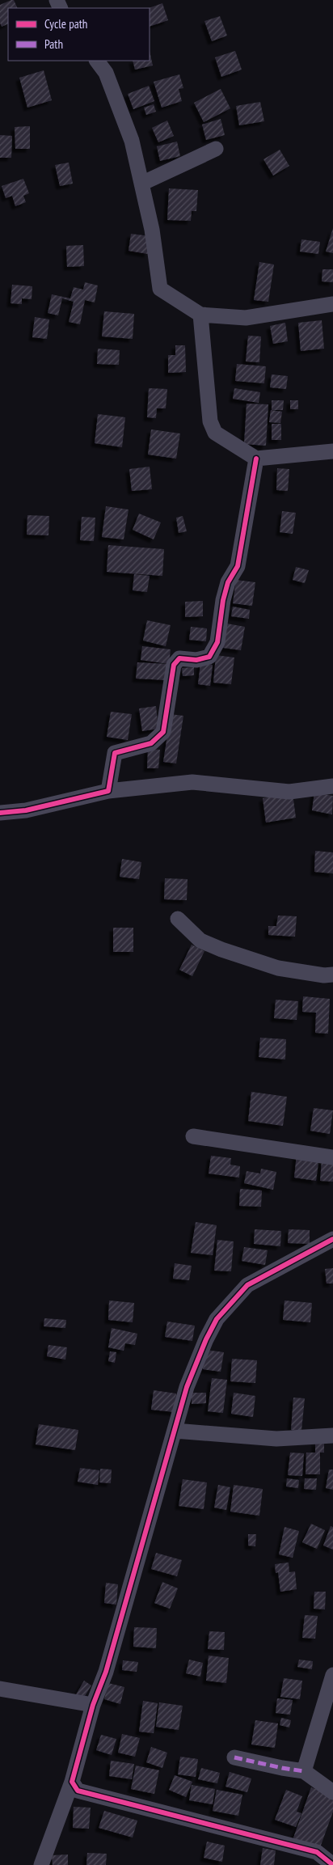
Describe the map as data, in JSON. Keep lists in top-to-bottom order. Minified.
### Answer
{"legend":["Cycle path","Path"]}
